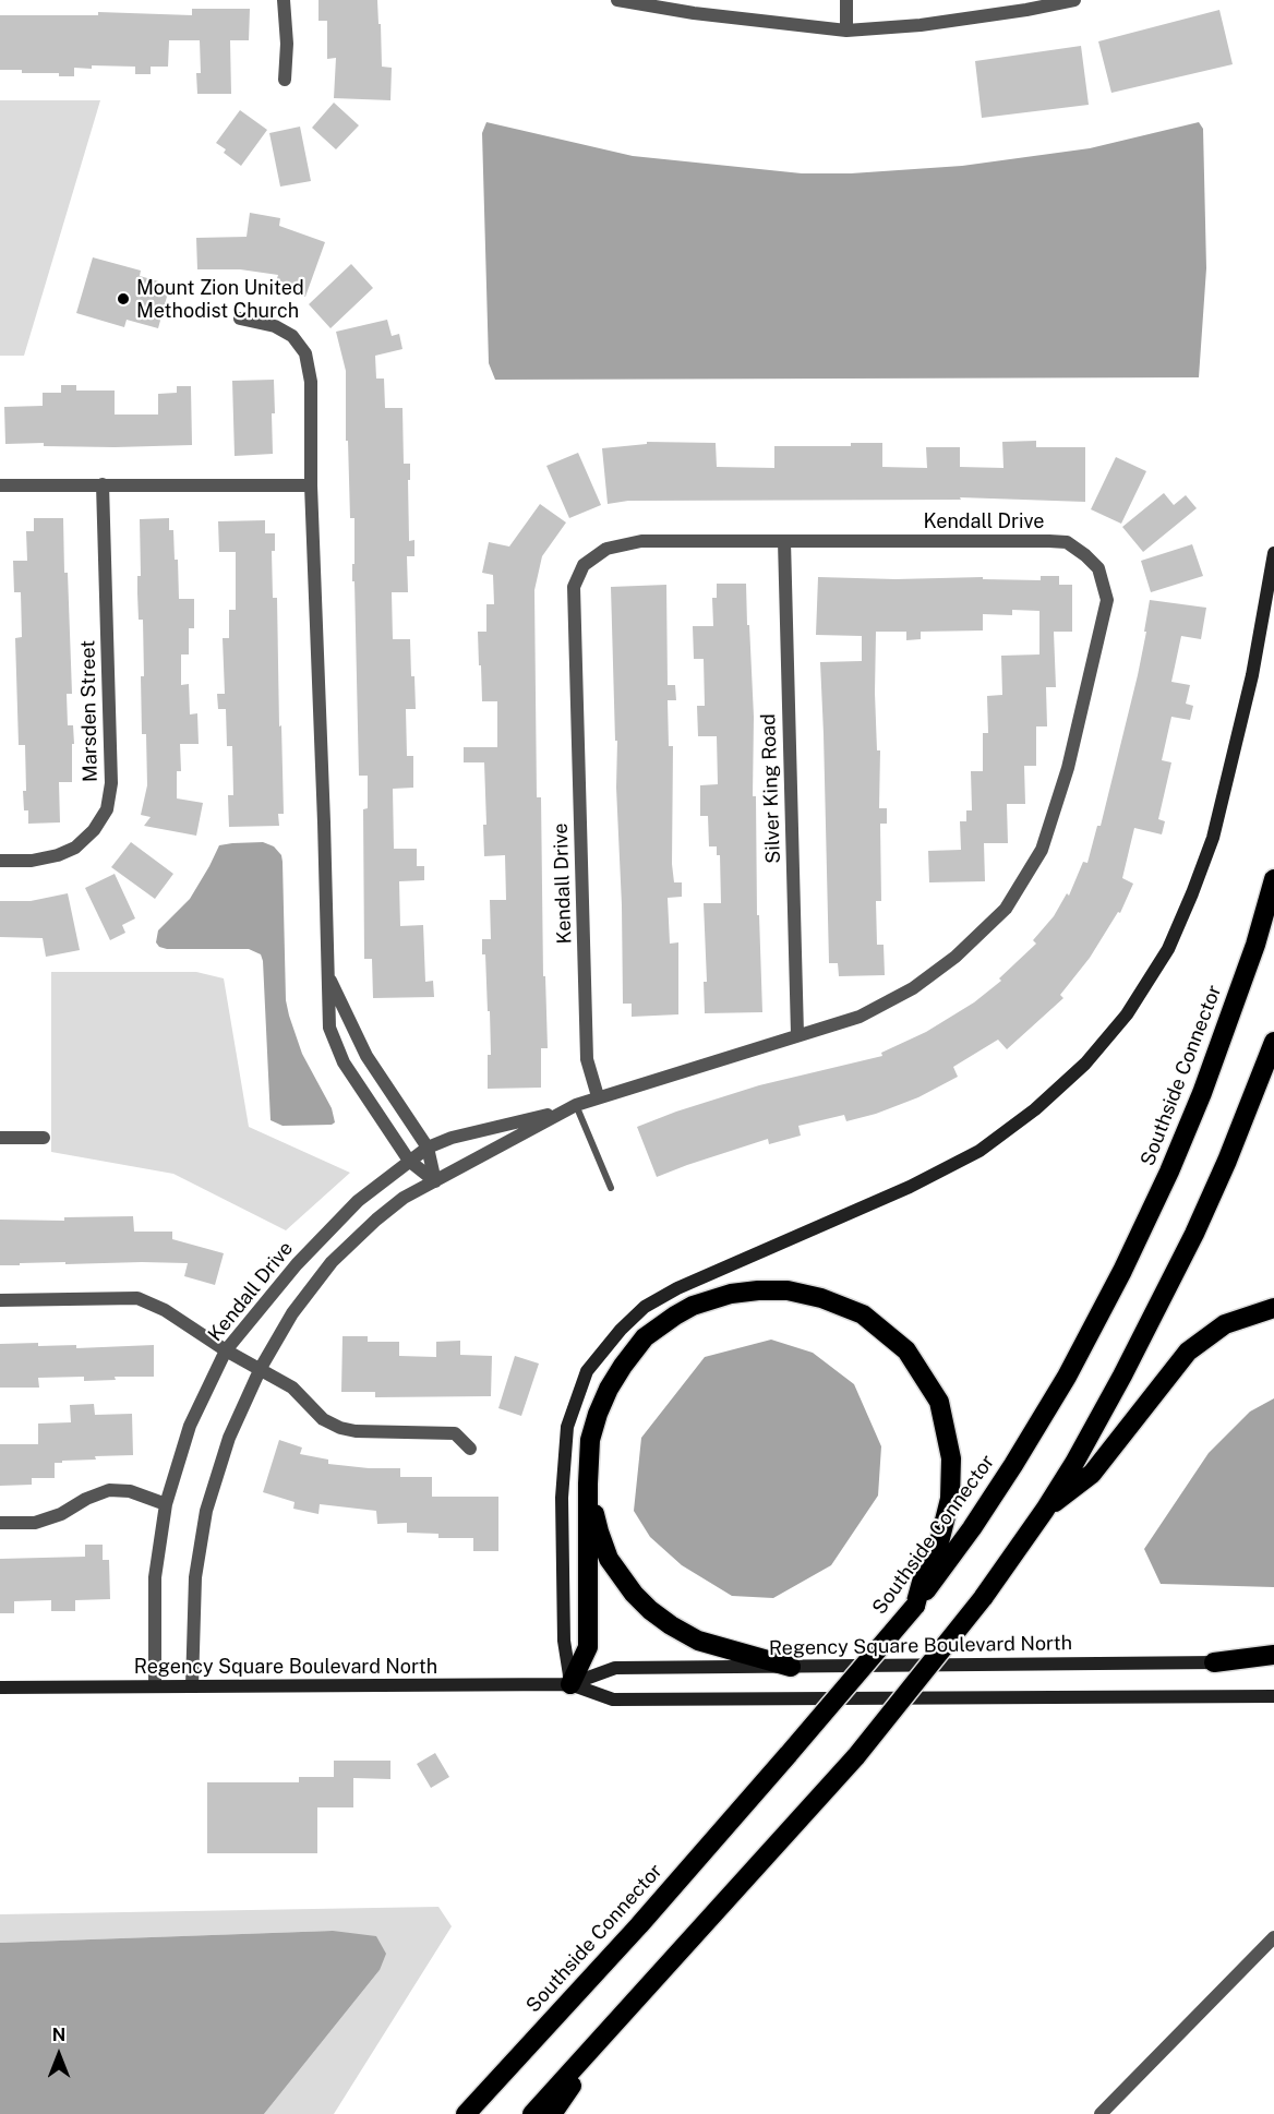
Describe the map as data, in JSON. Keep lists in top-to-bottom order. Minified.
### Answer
{"streets":{"highway":["Southside Connector"],"street":["Kendall Drive","Marsden Street","Silver King Road","Regency Square Boulevard North"]},"crossings":[["Kendall Drive","Silver King Road"],["Kendall Drive","Regency Square Boulevard North"]],"places":["Mount Zion United Methodist Church"],"north":"top"}
